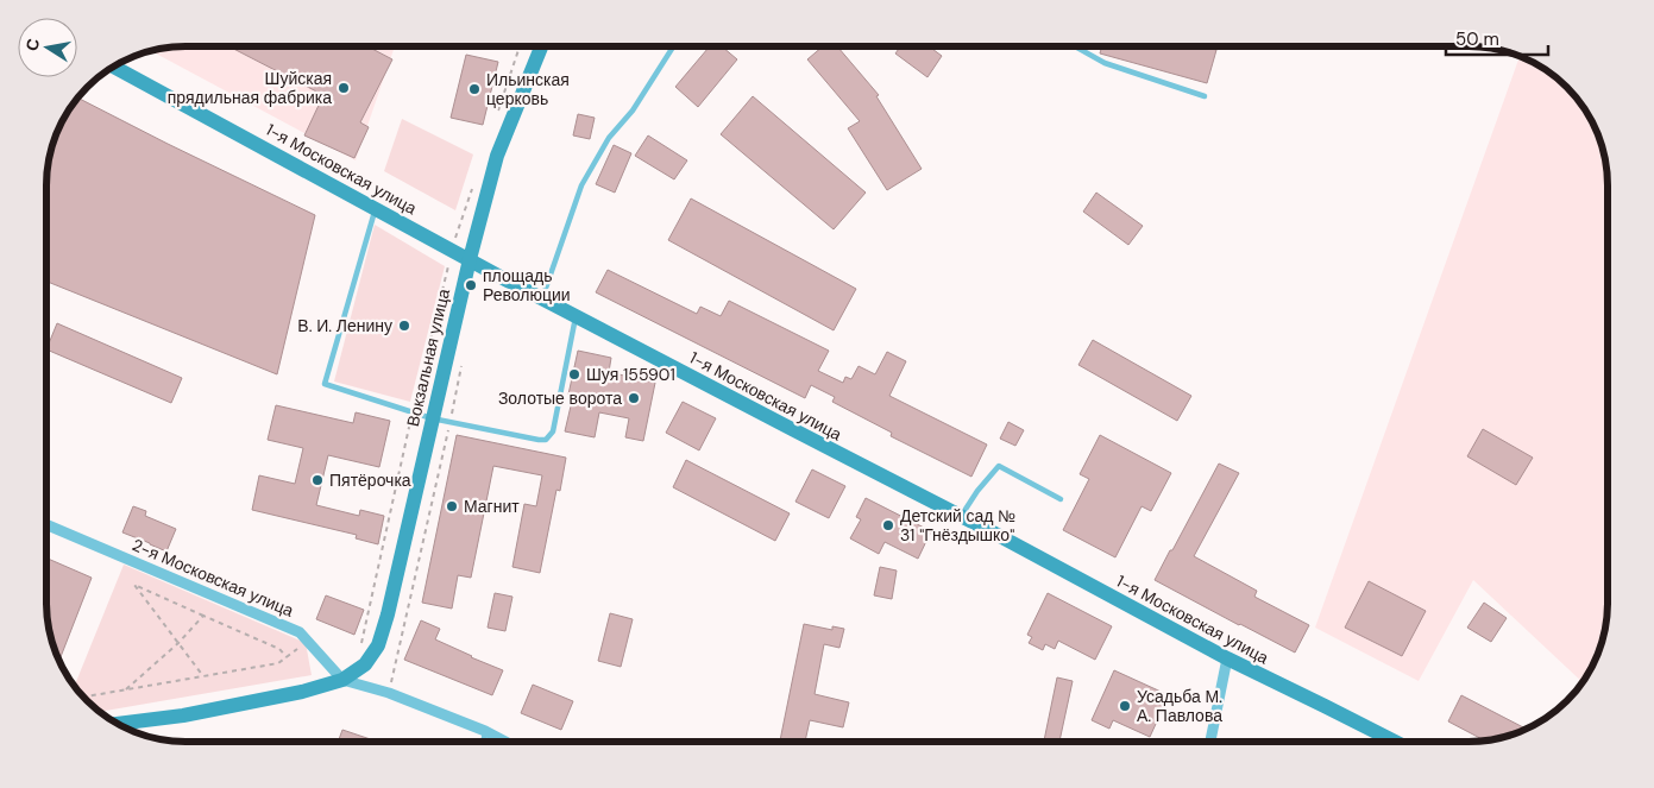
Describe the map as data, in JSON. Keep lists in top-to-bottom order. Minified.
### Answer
{"streets":{"main road":["1-я Московская улица","Вокзальная улица"],"street":["2-я Московская улица"]},"crossings":[["1-я Московская улица","Вокзальная улица"],["Вокзальная улица","2-я Московская улица"]],"places":["Шуйская прядильная фабрика","Ильинская церковь","площадь Революции","В. И. Ленину","Шуя 155901","Золотые ворота","Пятёрочка","Магнит","Детский сад № 31 \"Гнёздышко\"","Усадьба М. А. Павлова"],"scale_bar":"50 m","north":"left"}
